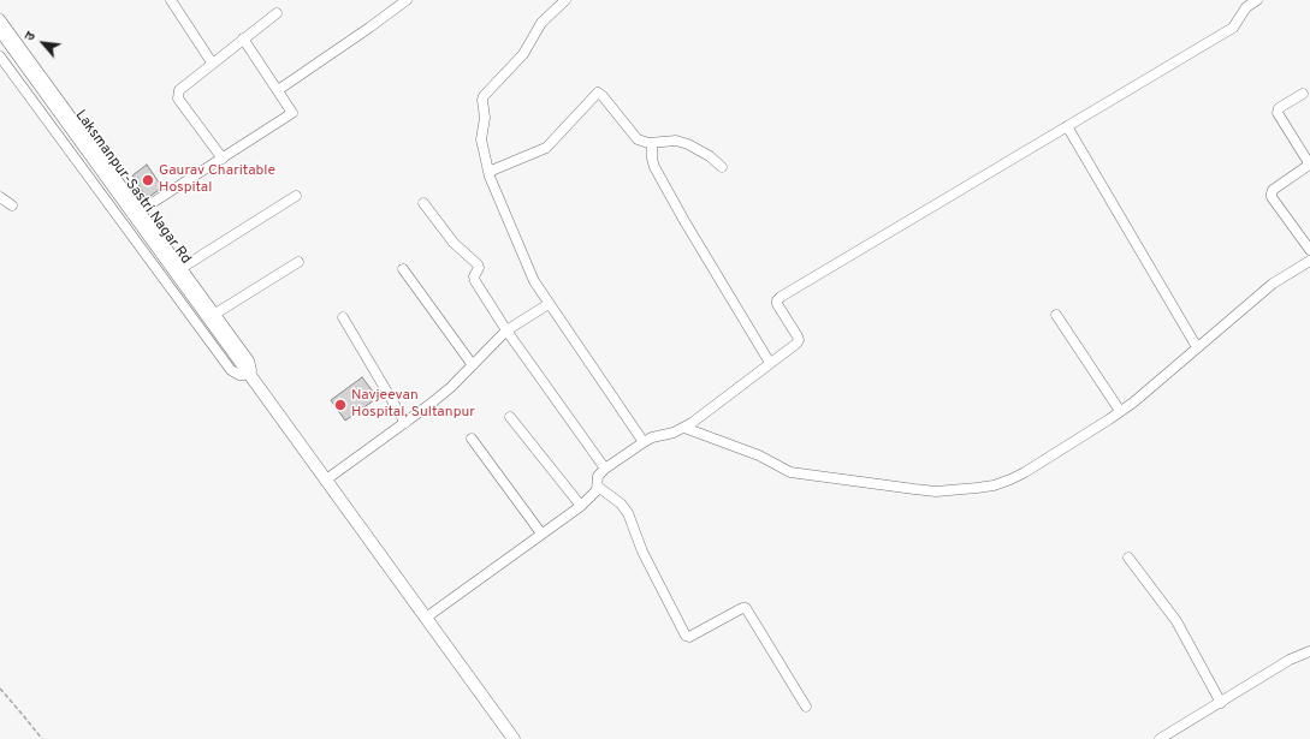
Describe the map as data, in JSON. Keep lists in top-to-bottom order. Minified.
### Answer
{"streets":{"street":["Laksmanpur-Sastri Nagar Rd"]},"places":["Gaurav Charitable Hospital","Navjeevan Hospital, Sultanpur"],"north":"top left"}
